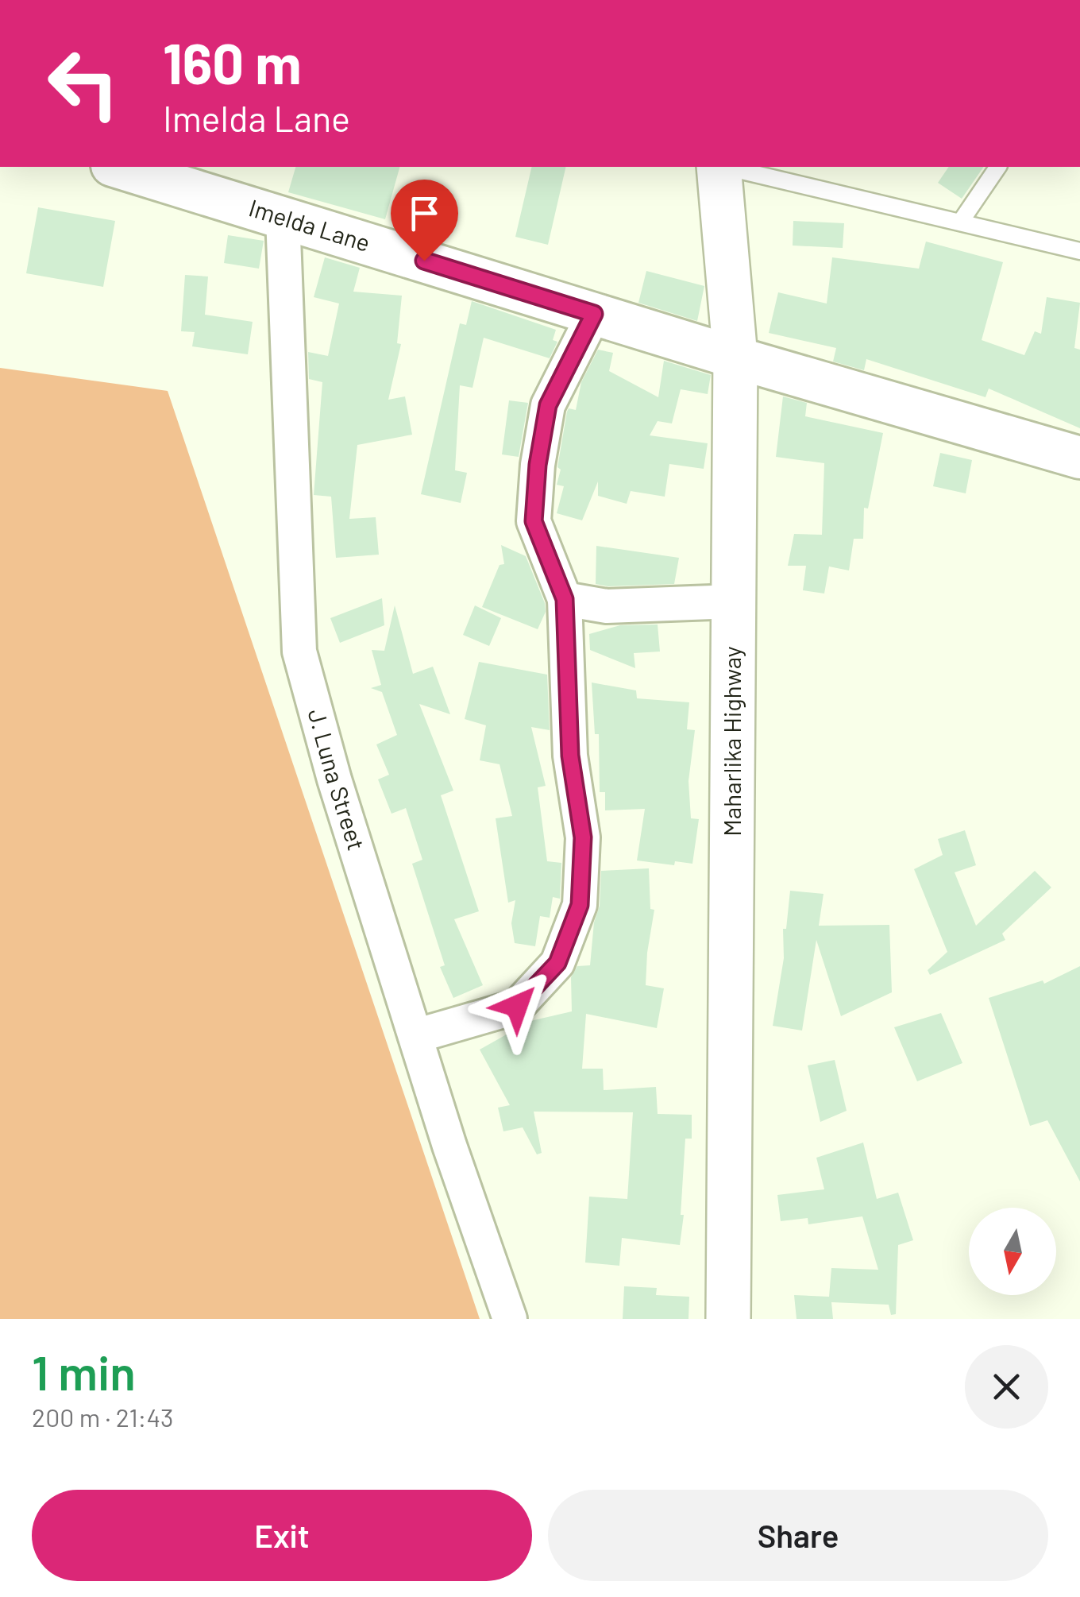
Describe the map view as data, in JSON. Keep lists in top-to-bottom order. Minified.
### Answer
{"streets":{"highway":["Maharlika Highway"],"street":["Imelda Lane","J. Luna Street"]},"crossings":[["Imelda Lane","Maharlika Highway"],["Imelda Lane","J. Luna Street"]],"north":"bottom","page":{"turn":["160 m","Imelda Lane"],"heading":["1 min","200 m · 21:43"],"buttons":["Exit","Share"]}}
